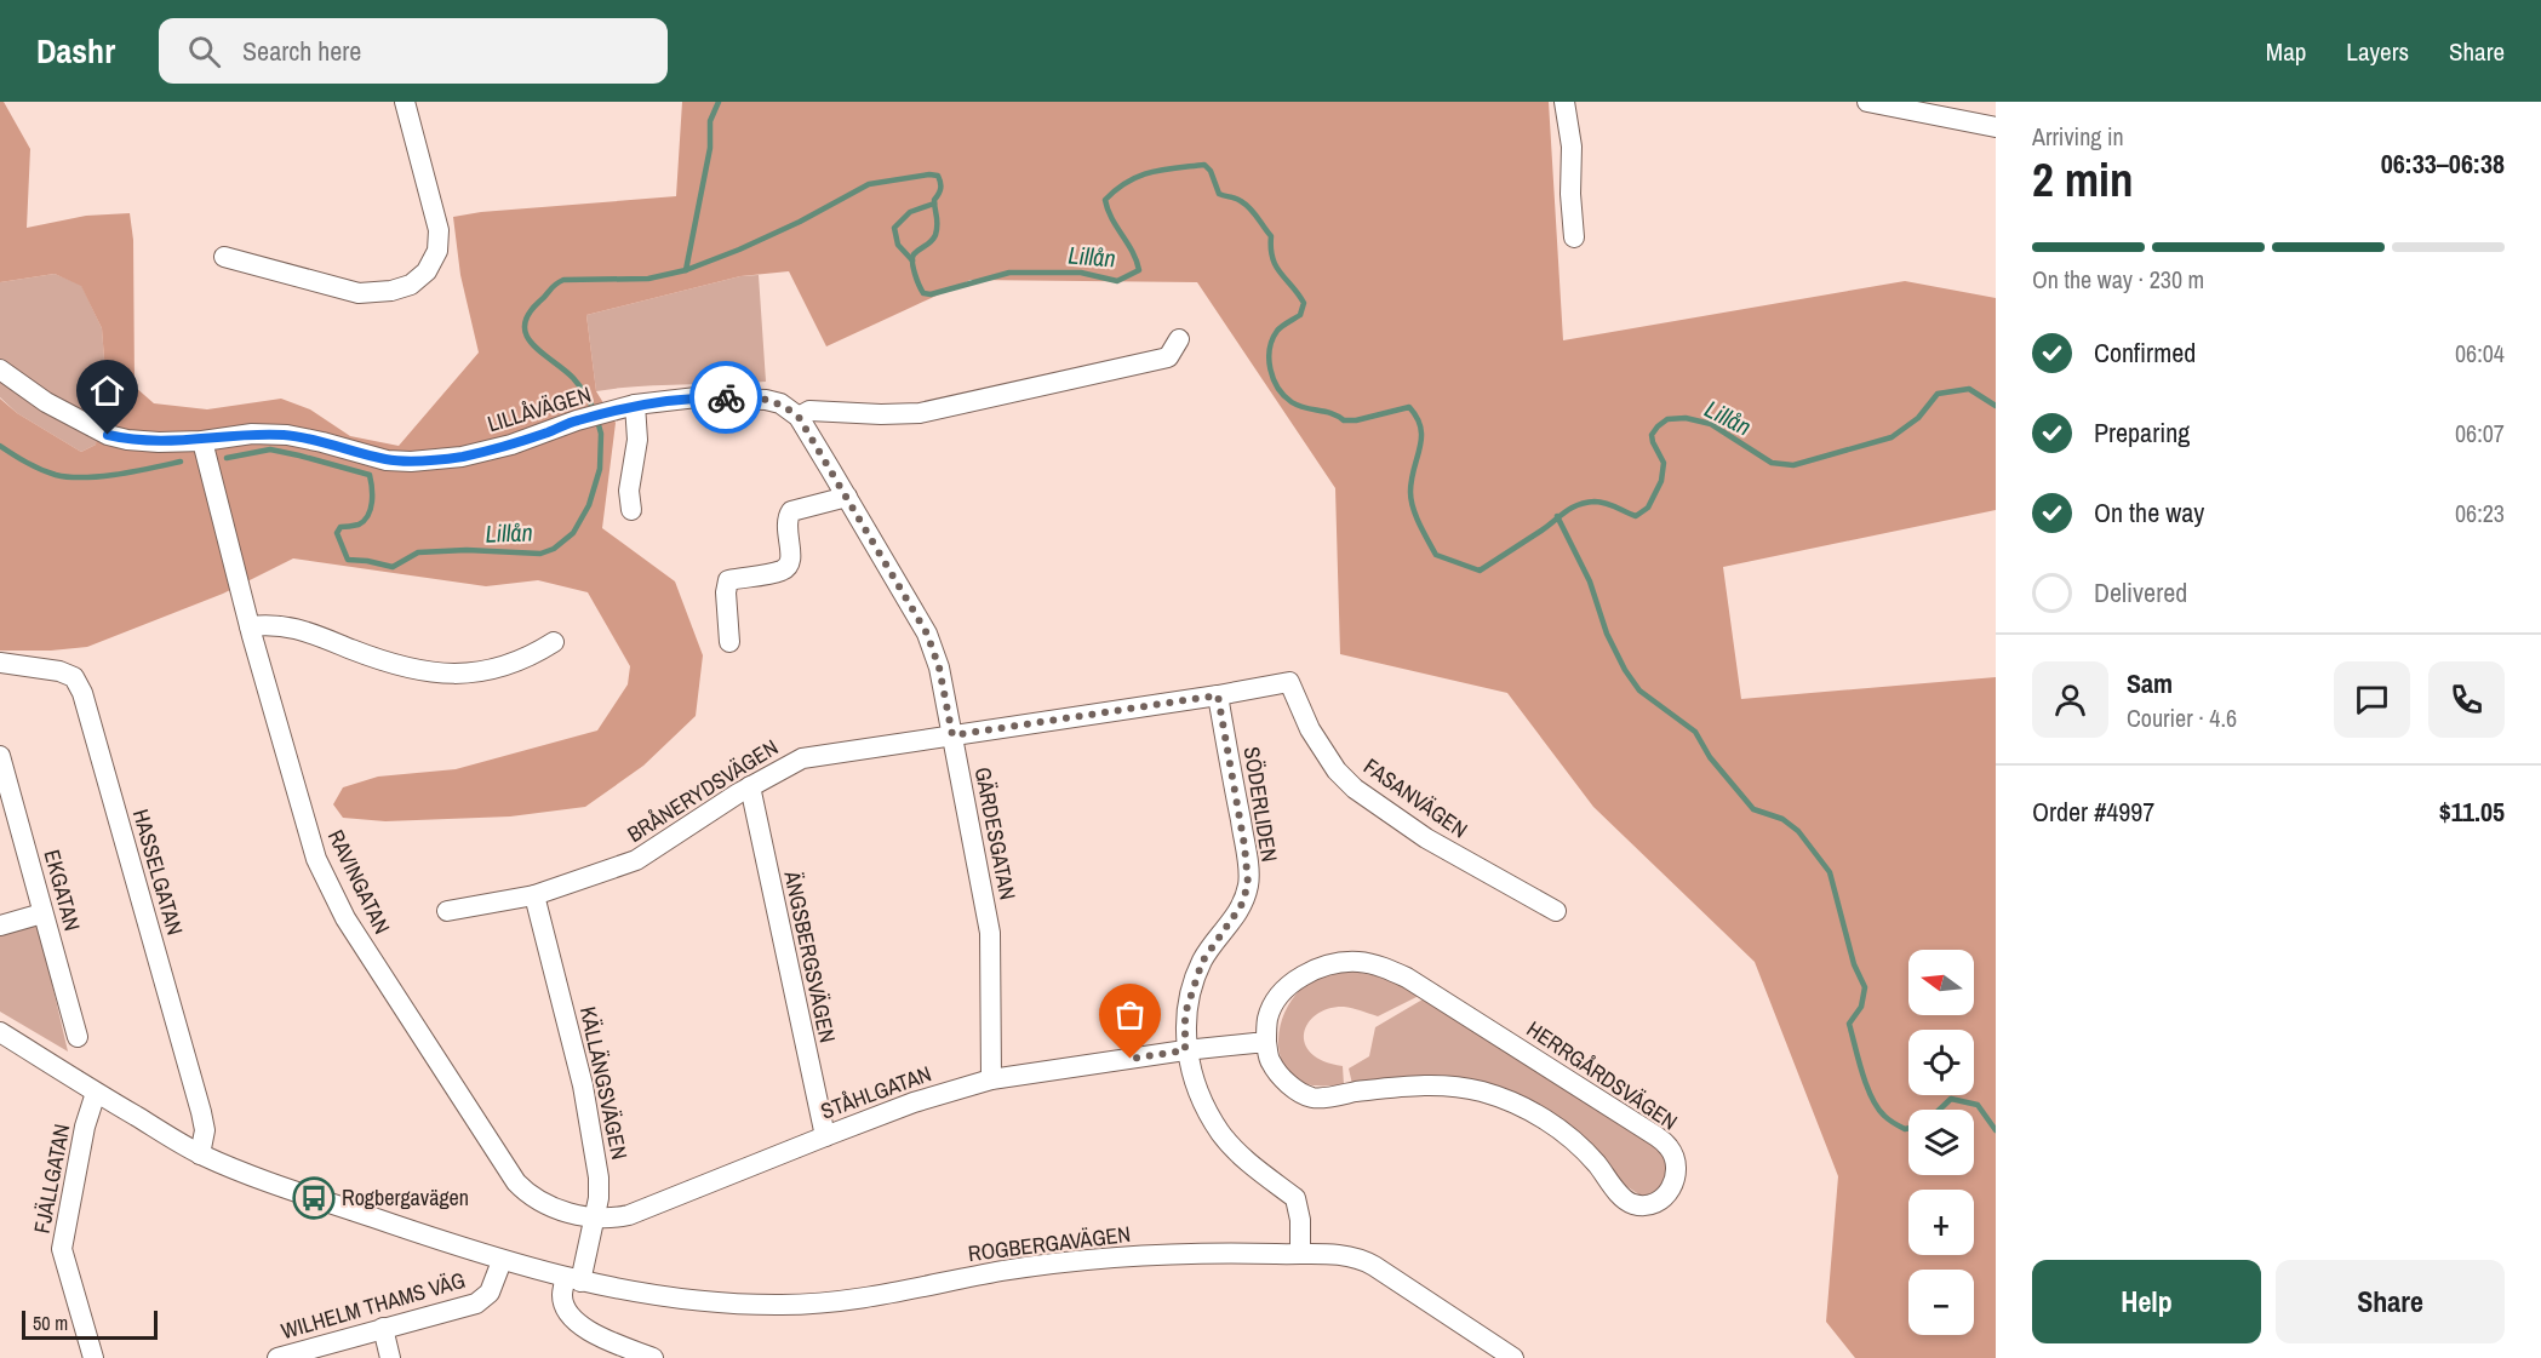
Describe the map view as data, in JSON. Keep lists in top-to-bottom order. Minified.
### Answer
{"streets":{"street":["LILLÅVÄGEN","BRÅNERYDSVÄGEN","FASANVÄGEN","SÖDERLIDEN","GÄRDESGATAN","HASSELGATAN","RAVINGATAN","EKGATAN","ÄNGSBERGSVÄGEN","HERRGÅRDSVÄGEN","KÄLLÄNGSVÄGEN","STÅHLGATAN","FJÄLLGATAN","ROGBERGAVÄGEN","WILHELM THAMS VÄG"]},"crossings":[["LILLÅVÄGEN","GÄRDESGATAN"],["LILLÅVÄGEN","RAVINGATAN"],["BRÅNERYDSVÄGEN","FASANVÄGEN"],["BRÅNERYDSVÄGEN","SÖDERLIDEN"],["BRÅNERYDSVÄGEN","GÄRDESGATAN"],["BRÅNERYDSVÄGEN","ÄNGSBERGSVÄGEN"],["BRÅNERYDSVÄGEN","KÄLLÄNGSVÄGEN"],["SÖDERLIDEN","STÅHLGATAN"],["SÖDERLIDEN","ROGBERGAVÄGEN"],["GÄRDESGATAN","STÅHLGATAN"],["HASSELGATAN","ROGBERGAVÄGEN"],["RAVINGATAN","KÄLLÄNGSVÄGEN"],["RAVINGATAN","STÅHLGATAN"],["ÄNGSBERGSVÄGEN","STÅHLGATAN"],["KÄLLÄNGSVÄGEN","STÅHLGATAN"],["KÄLLÄNGSVÄGEN","ROGBERGAVÄGEN"],["FJÄLLGATAN","ROGBERGAVÄGEN"],["ROGBERGAVÄGEN","WILHELM THAMS VÄG"]],"water":["Lillån"],"places":{"bus stop":["Rogbergavägen"]},"scale_bar":"50 m","north":"left","page":{"header":"Dashr","search":"Search here","nav":["Map","Layers","Share"],"heading":["2 min","Arriving in","06:33–06:38"],"panel":["Sam","Courier · 4.6","Order #4997","$11.05"],"bar":"On the way · 230 m","list":[["Confirmed","06:04"],["Preparing","06:07"],["On the way","06:23"],"Delivered"],"map_buttons":["+","−"],"buttons":["Help","Share"],"scale":"50 m"}}
